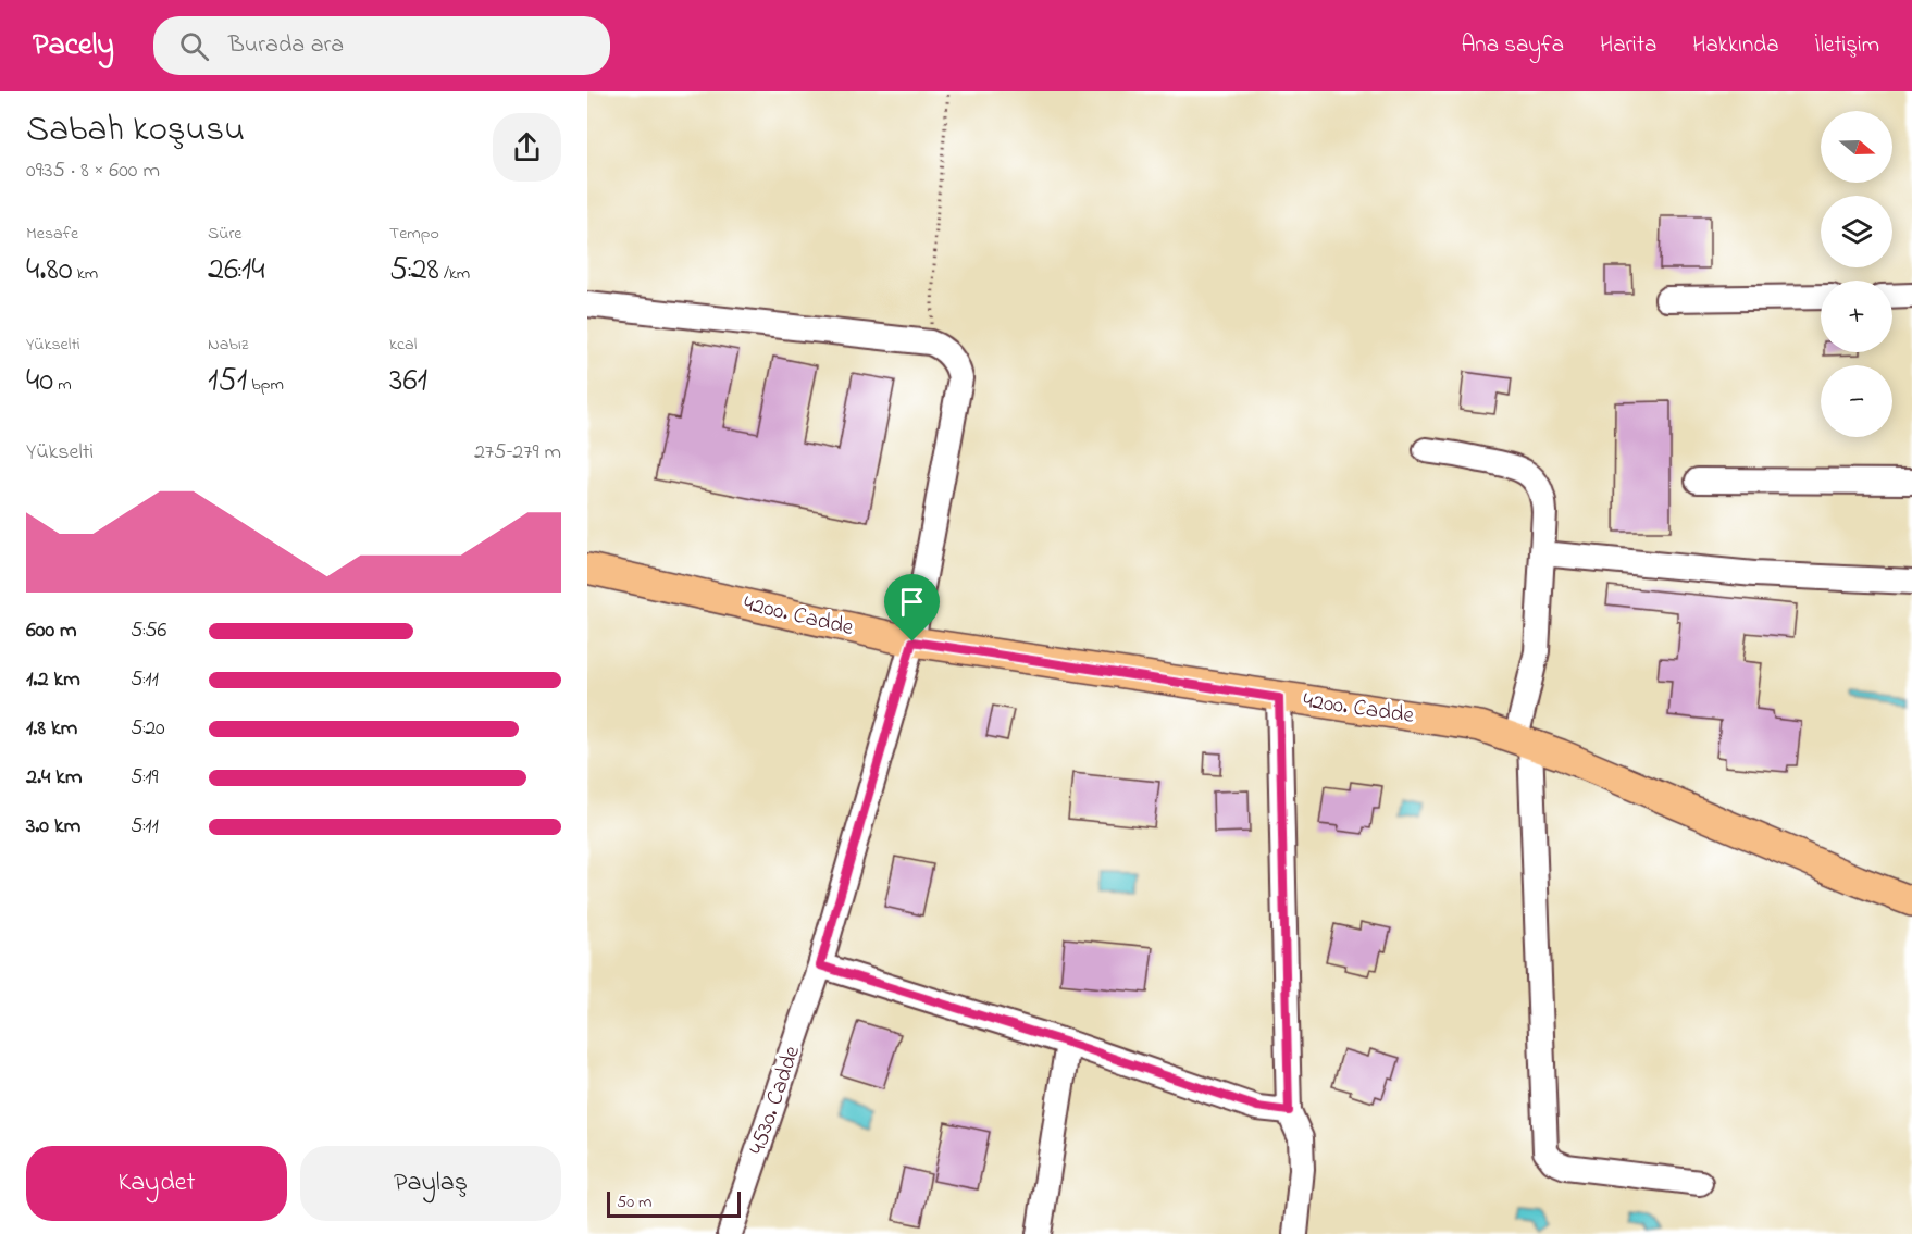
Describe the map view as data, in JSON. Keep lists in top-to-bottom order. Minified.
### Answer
{"streets":{"main road":["4200. Cadde"],"street":["4530. Cadde"]},"crossings":[["4200. Cadde","4530. Cadde"]],"scale_bar":"50 m","north":"right","page":{"header":"Pacely","search":"Burada ara","nav":["Ana sayfa","Harita","Hakkında","İletişim"],"heading":["Sabah koşusu","09:35 · 8 × 600 m"],"map_buttons":["+","−"],"stats":[["Mesafe","4.80 km"],["Süre","26:14"],["Tempo","5:28 /km"],["Yükselti","40 m"],["Nabız","151 bpm"],["kcal","361"]],"chart":["Yükselti","275–279 m"],"list":[{"name":"600 m","note":"5:56"},{"name":"1.2 km","note":"5:11"},{"name":"1.8 km","note":"5:20"},{"name":"2.4 km","note":"5:19"},{"name":"3.0 km","note":"5:11"}],"buttons":["Kaydet","Paylaş"],"scale":"50 m"}}
